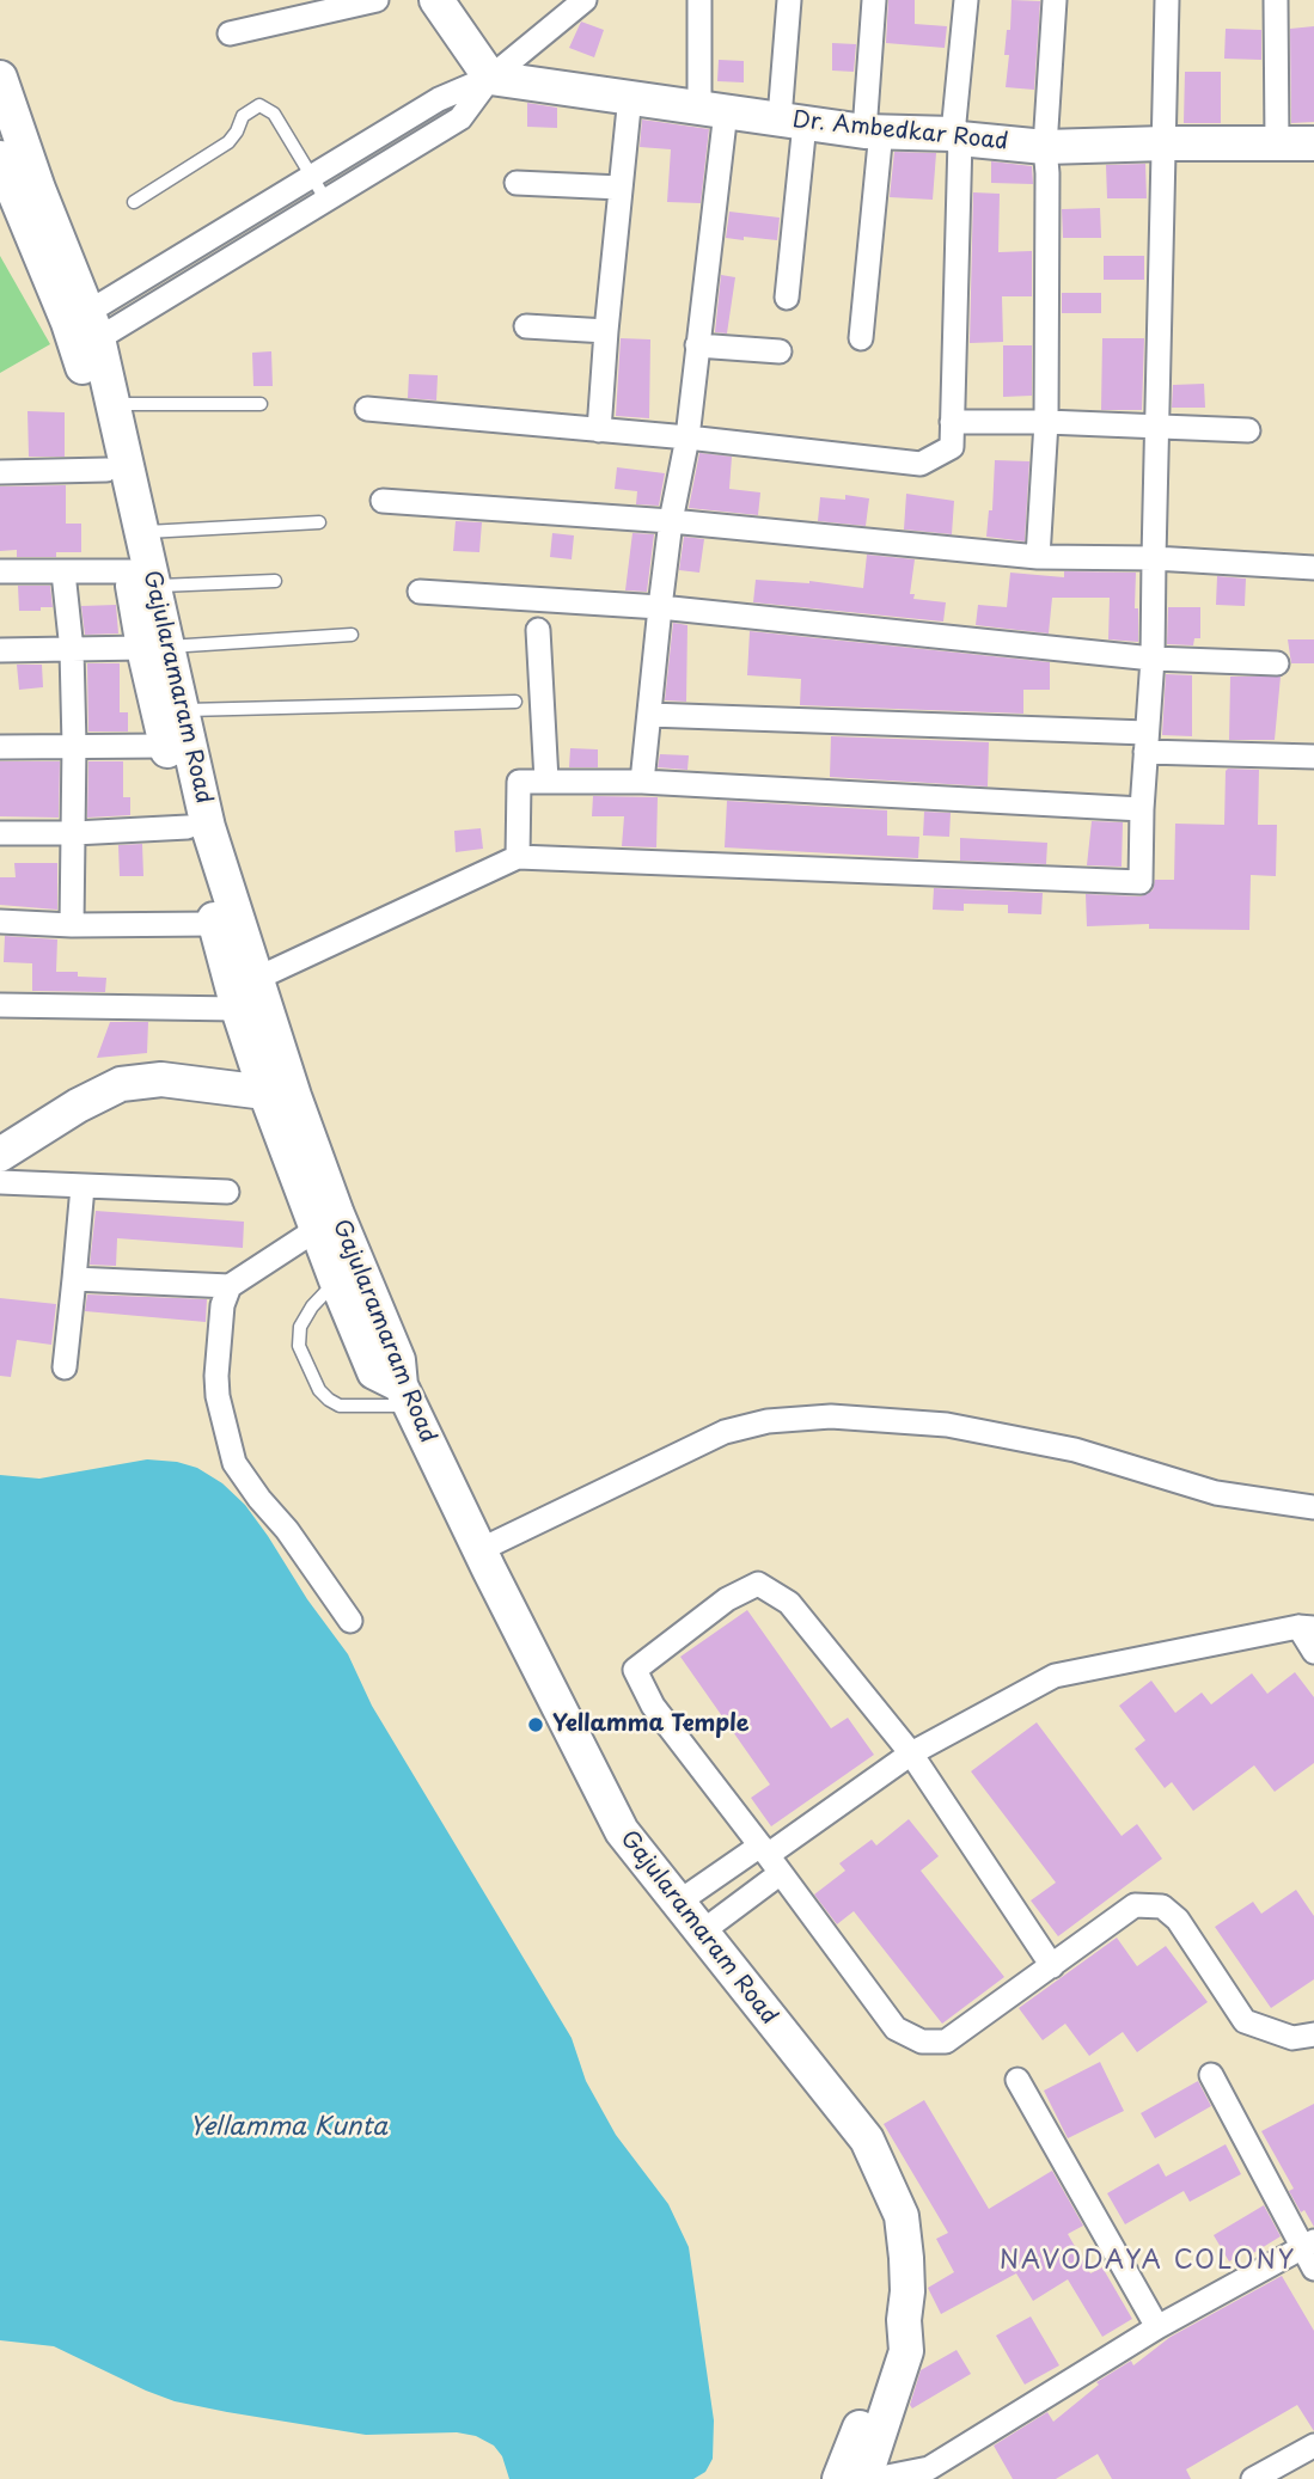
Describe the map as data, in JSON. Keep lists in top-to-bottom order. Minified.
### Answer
{"streets":{"main road":["Dr. Ambedkar Road","Gajularamaram Road"]},"districts":["NAVODAYA COLONY"],"water":["Yellamma Kunta"],"places":["Yellamma Temple"]}
